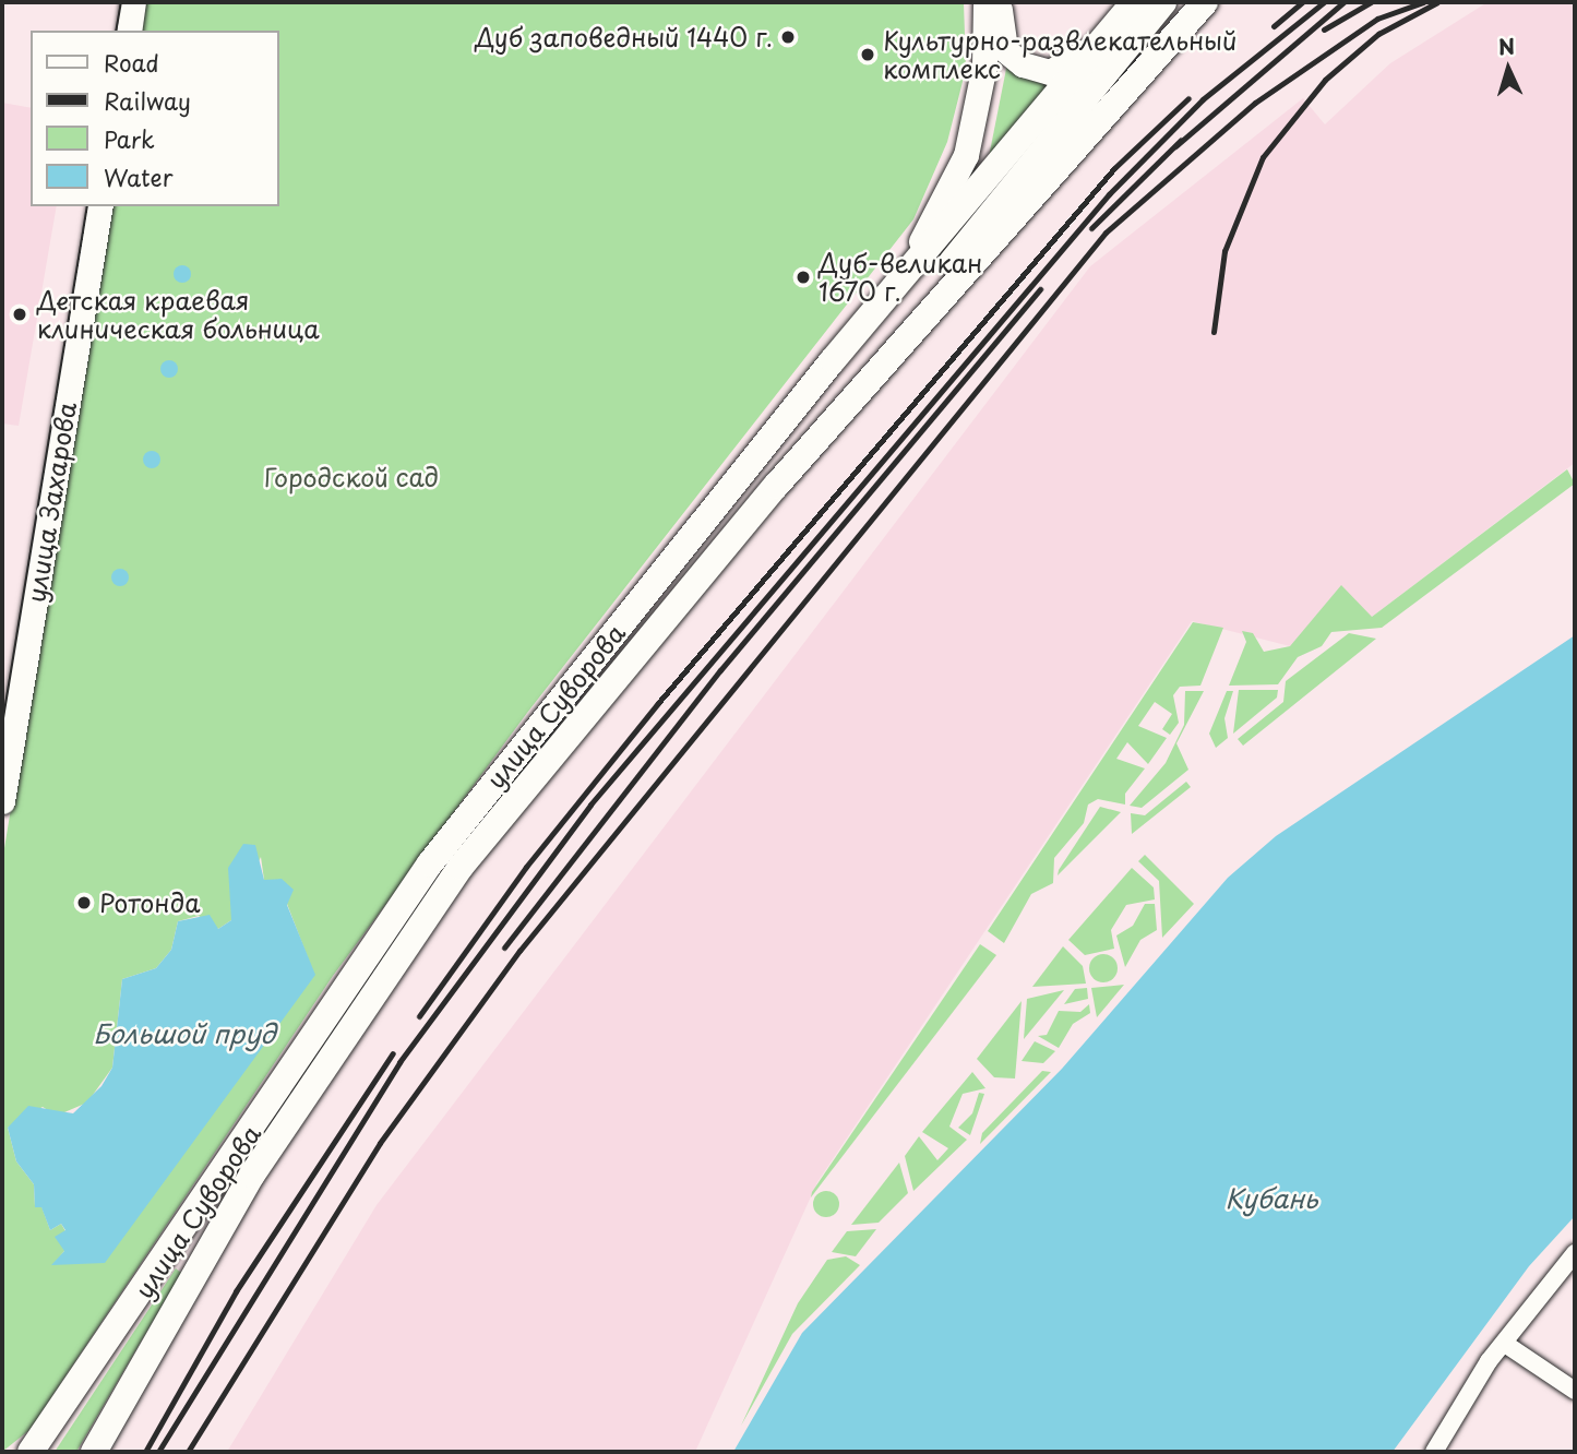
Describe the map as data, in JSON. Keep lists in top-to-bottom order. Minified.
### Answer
{"streets":{"main road":["улица Суворова"],"street":["улица Захарова"]},"water":["Большой пруд","Кубань"],"parks":["Городской сад"],"places":["Дуб заповедный 1440 г.","Культурно-развлекательный комплекс","Дуб-великан 1670 г.","Детская краевая клиническая больница","Ротонда"],"legend":["Road","Railway","Park","Water"],"north":"top"}
